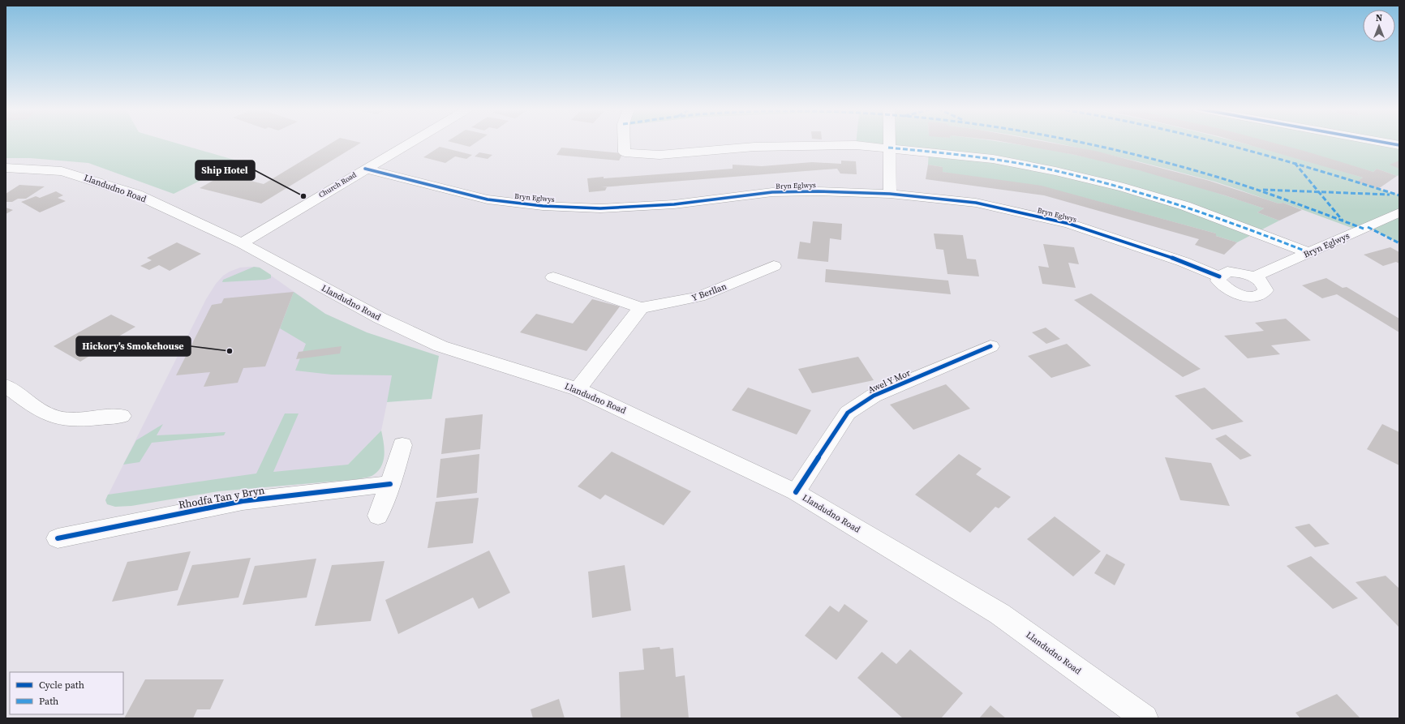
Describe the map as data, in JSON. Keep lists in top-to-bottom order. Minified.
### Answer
{"streets":{"street":["Church Road","Bryn Eglwys","Llandudno Road","Y Berllan","Awel Y Mor","Rhodfa Tan y Bryn"]},"crossings":[["Church Road","Bryn Eglwys"],["Church Road","Llandudno Road"],["Llandudno Road","Awel Y Mor"]],"places":["Ship Hotel","Hickory's Smokehouse"],"legend":["Cycle path","Path"],"north":"top"}
